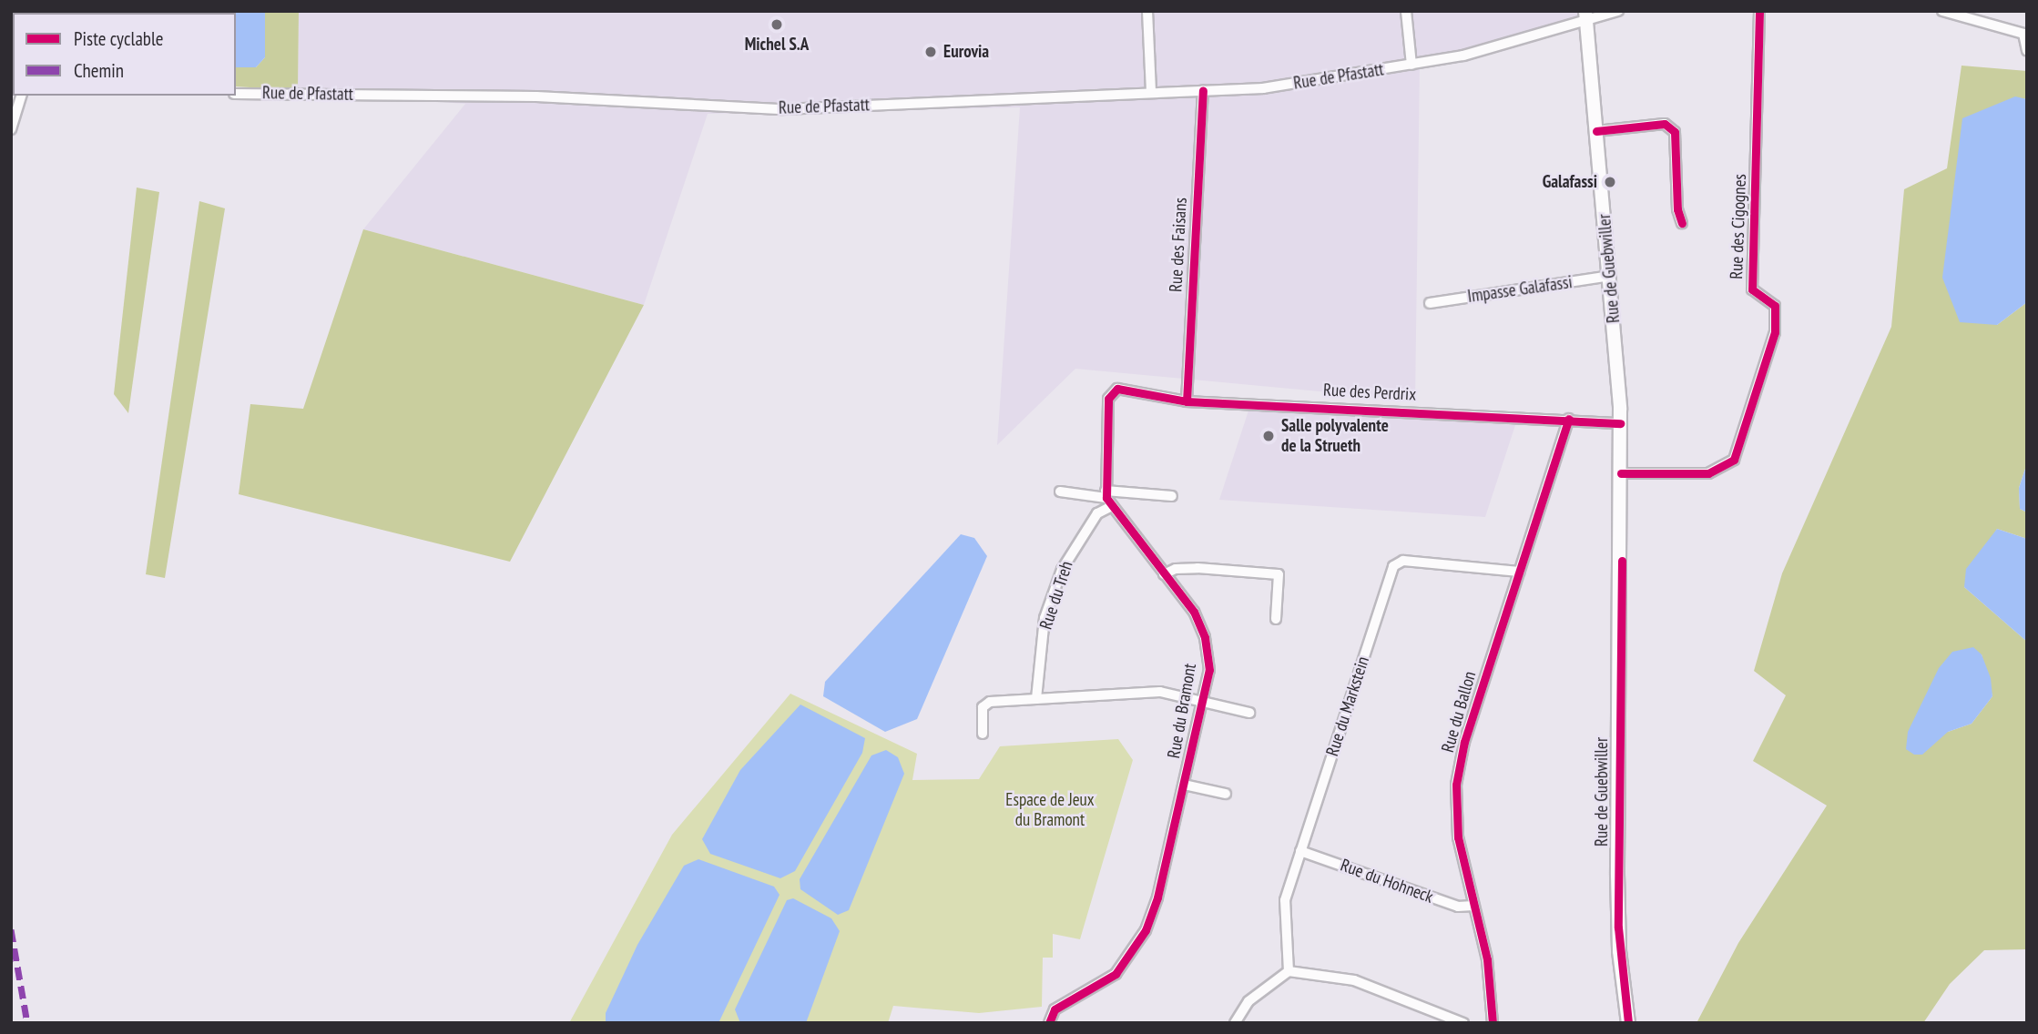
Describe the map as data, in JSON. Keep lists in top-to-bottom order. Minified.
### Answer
{"streets":{"main road":["Rue de Guebwiller"],"street":["Rue de Pfastatt","Rue des Cigognes","Rue des Faisans","Impasse Galafassi","Rue des Perdrix","Rue du Treh","Rue du Markstein","Rue du Bramont","Rue du Ballon","Rue du Hohneck"]},"crossings":[["Rue de Pfastatt","Rue des Faisans"],["Rue de Pfastatt","Rue de Guebwiller"],["Rue des Cigognes","Rue de Guebwiller"],["Rue des Faisans","Rue des Perdrix"],["Rue de Guebwiller","Impasse Galafassi"],["Rue de Guebwiller","Rue des Perdrix"],["Rue des Perdrix","Rue du Treh"],["Rue des Perdrix","Rue du Bramont"],["Rue des Perdrix","Rue du Ballon"],["Rue du Treh","Rue du Bramont"],["Rue du Markstein","Rue du Ballon"],["Rue du Markstein","Rue du Hohneck"],["Rue du Ballon","Rue du Hohneck"]],"parks":["Espace de Jeux du Bramont"],"places":["Michel S.A","Eurovia","Galafassi","Salle polyvalente de la Strueth"],"legend":["Piste cyclable","Chemin"]}
